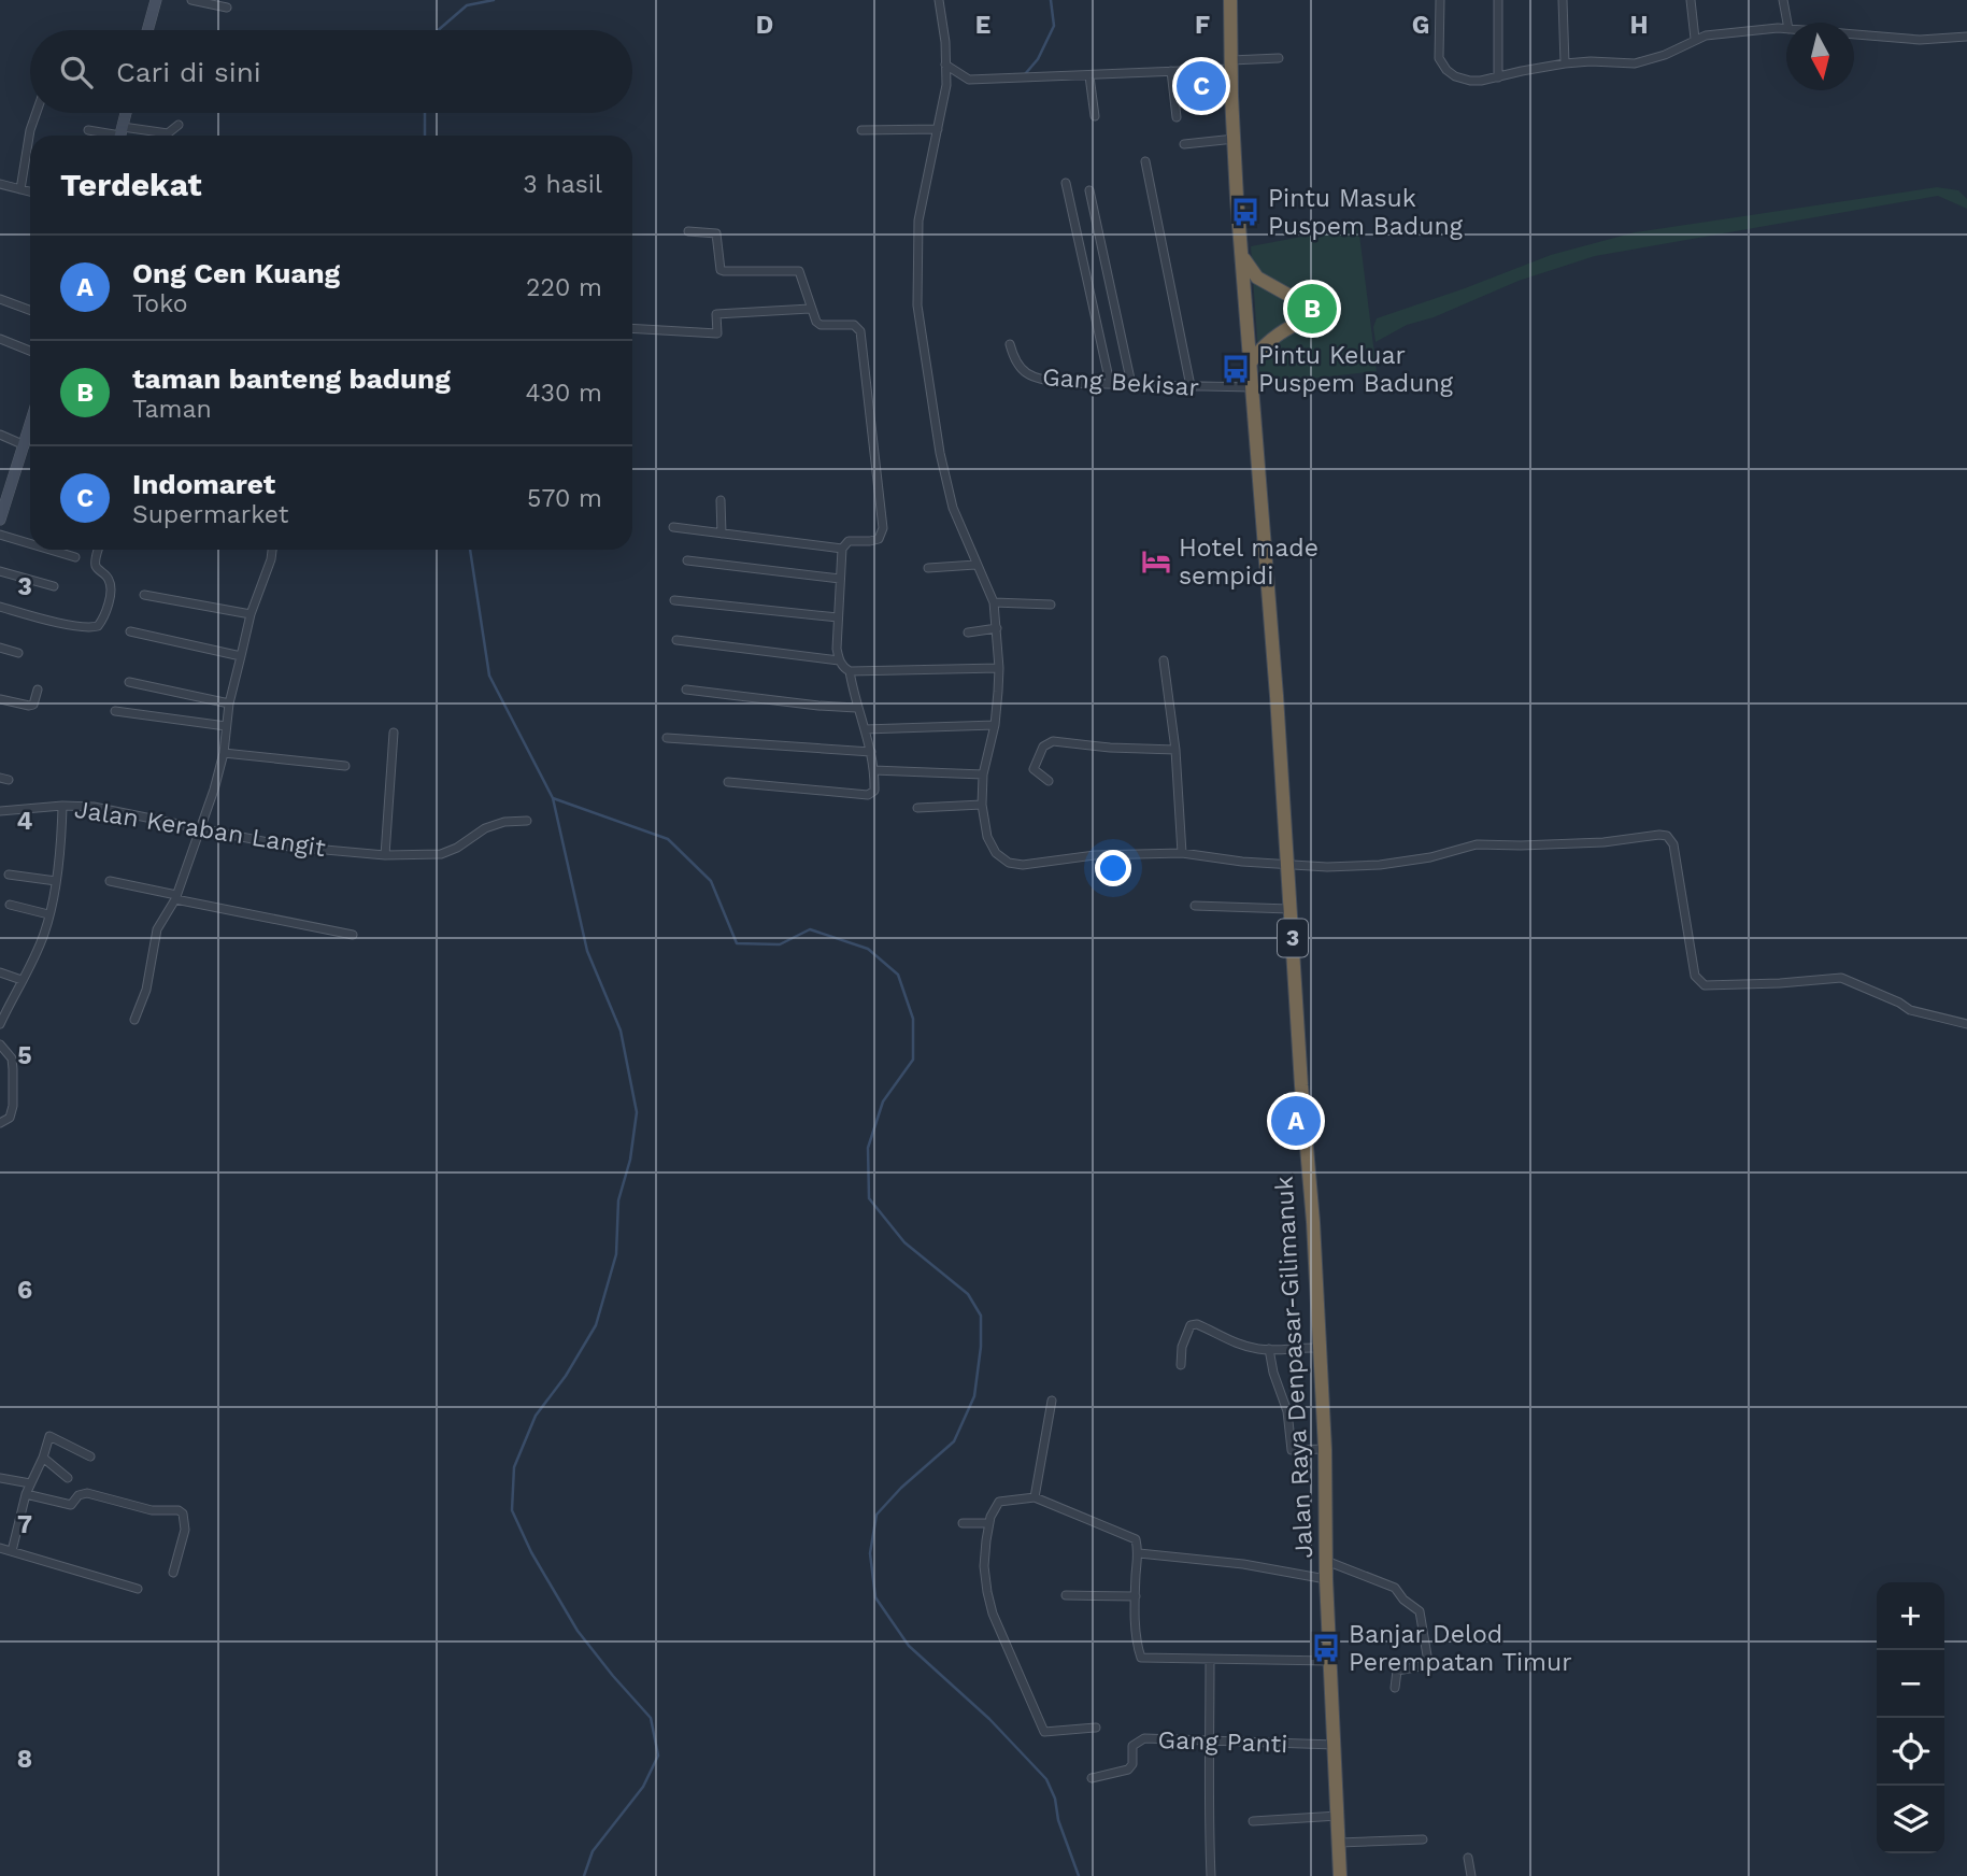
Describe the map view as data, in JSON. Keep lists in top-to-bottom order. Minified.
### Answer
{"streets":{"highway":["3","Jalan Raya Denpasar-Gilimanuk"],"street":["Gang Bekisar","Jalan Keraban Langit","Gang Panti"]},"crossings":[["Gang Bekisar","Jalan Raya Denpasar-Gilimanuk"],["Jalan Raya Denpasar-Gilimanuk","Gang Panti"]],"places":{"bus stop":["Pintu Masuk Puspem Badung","Pintu Keluar Puspem Badung","Banjar Delod Perempatan Timur"],"hotel":["Hotel made sempidi"]},"north":"bottom","page":{"search":"Cari di sini","pins":["C","B","A"],"heading":["Terdekat","3 hasil"],"list":[{"mark":"A","name":"Ong Cen Kuang","note":"Toko","value":"220 m"},{"mark":"B","name":"taman banteng badung","note":"Taman","value":"430 m"},{"mark":"C","name":"Indomaret","note":"Supermarket","value":"570 m"}],"map_buttons":["+","−"]},"grid":{"columns":["D","E","F","G","H"],"rows":["3","4","5","6","7","8"]}}
